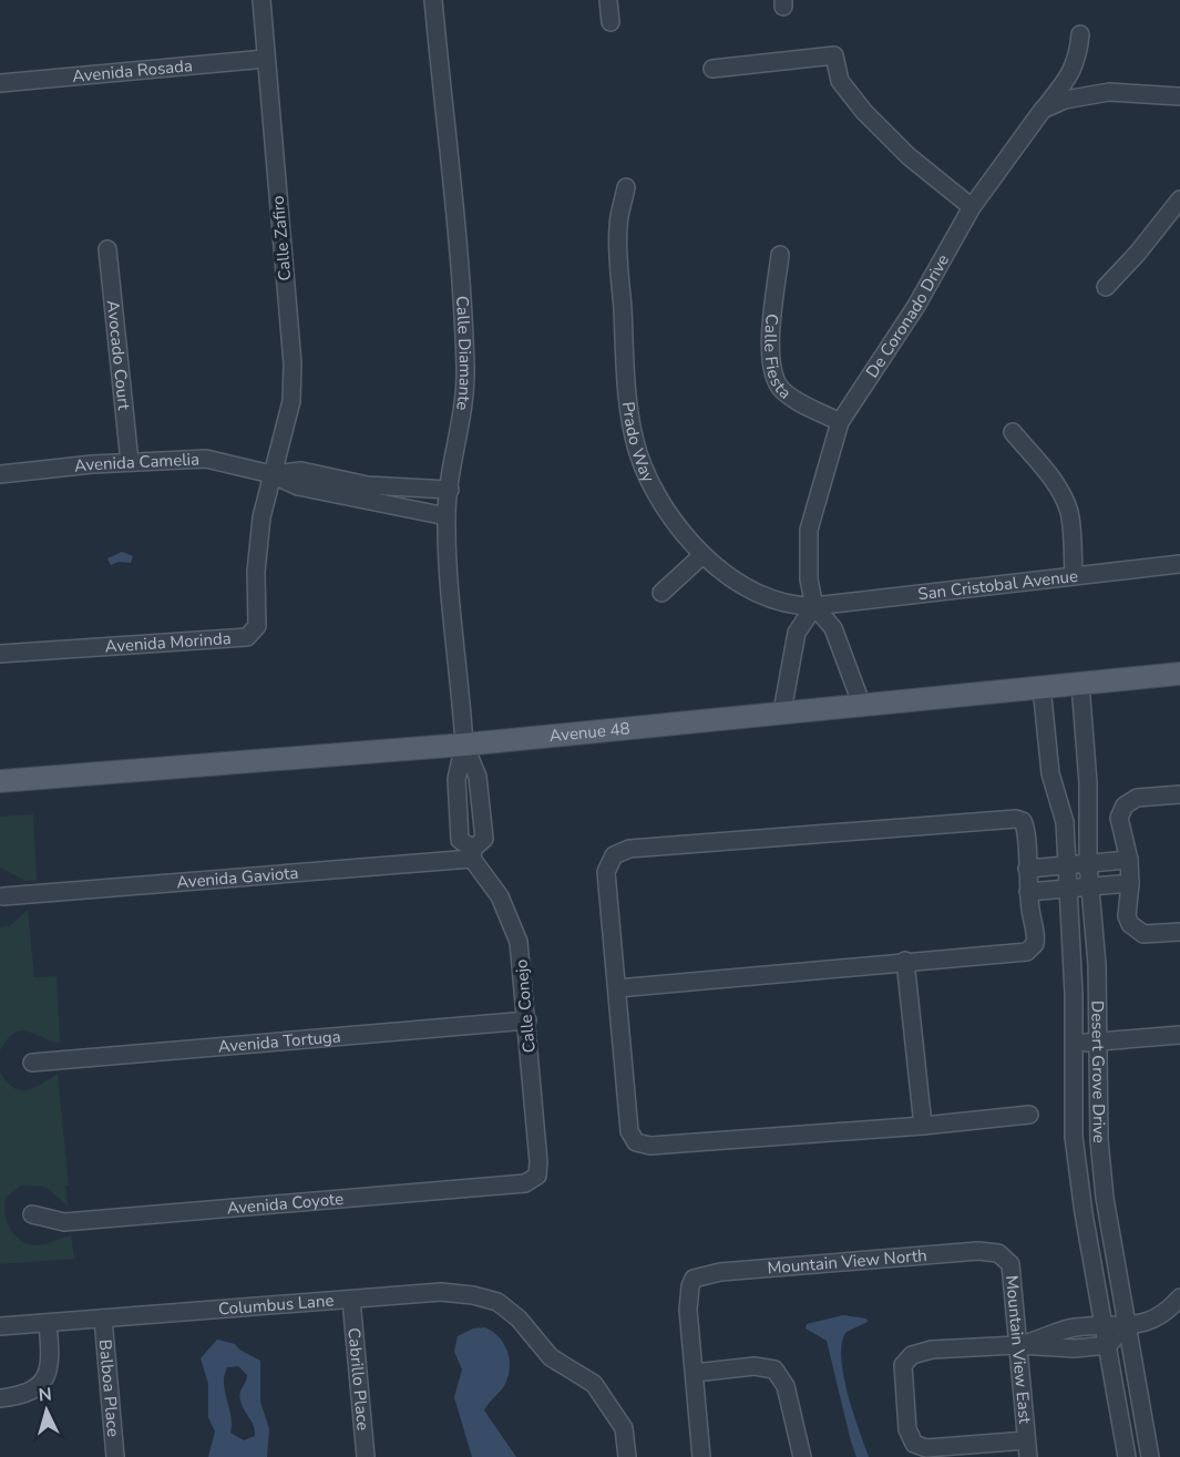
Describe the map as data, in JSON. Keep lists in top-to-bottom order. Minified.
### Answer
{"streets":{"main road":["Avenue 48"],"street":["Avenida Rosada","Calle Zafiro","De Coronado Drive","Calle Diamante","Calle Fiesta","Avocado Court","Prado Way","Avenida Camelia","San Cristobal Avenue","Avenida Morinda","Avenida Gaviota","Calle Conejo","Avenida Tortuga","Desert Grove Drive","Avenida Coyote","Mountain View North","Columbus Lane","Mountain View East","Cabrillo Place","Balboa Place"]},"crossings":[["Avenida Rosada","Calle Zafiro"],["Calle Zafiro","Avenida Camelia"],["Calle Zafiro","Avenida Morinda"],["De Coronado Drive","Calle Fiesta"],["De Coronado Drive","Prado Way"],["De Coronado Drive","San Cristobal Avenue"],["De Coronado Drive","Avenue 48"],["Calle Diamante","Avenida Camelia"],["Calle Diamante","Avenue 48"],["Calle Diamante","Calle Conejo"],["Avocado Court","Avenida Camelia"],["Prado Way","San Cristobal Avenue"],["Avenida Camelia","Avenida Morinda"],["Avenue 48","Calle Conejo"],["Avenue 48","Desert Grove Drive"],["Avenida Gaviota","Calle Conejo"],["Calle Conejo","Avenida Tortuga"],["Calle Conejo","Avenida Coyote"],["Mountain View North","Mountain View East"],["Columbus Lane","Cabrillo Place"],["Columbus Lane","Balboa Place"]],"north":"top"}
